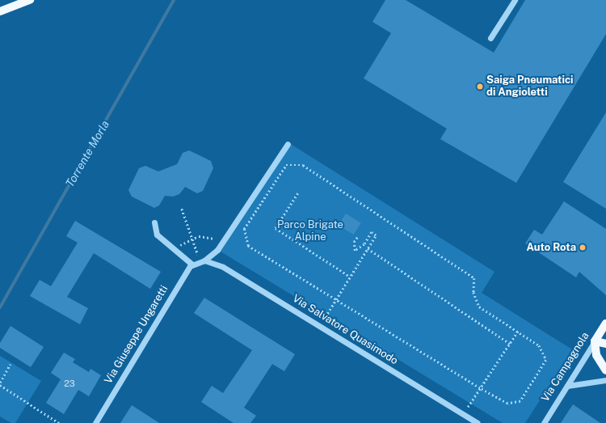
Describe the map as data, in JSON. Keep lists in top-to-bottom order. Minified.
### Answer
{"streets":{"main road":["Via Campagnola"],"street":["Via Salvatore Quasimodo","Via Giuseppe Ungaretti"]},"water":["Torrente Morla"],"parks":["Parco Brigate Alpine"],"places":["Saiga Pneumatici di Angioletti","Auto Rota"],"house_numbers":["23"]}
